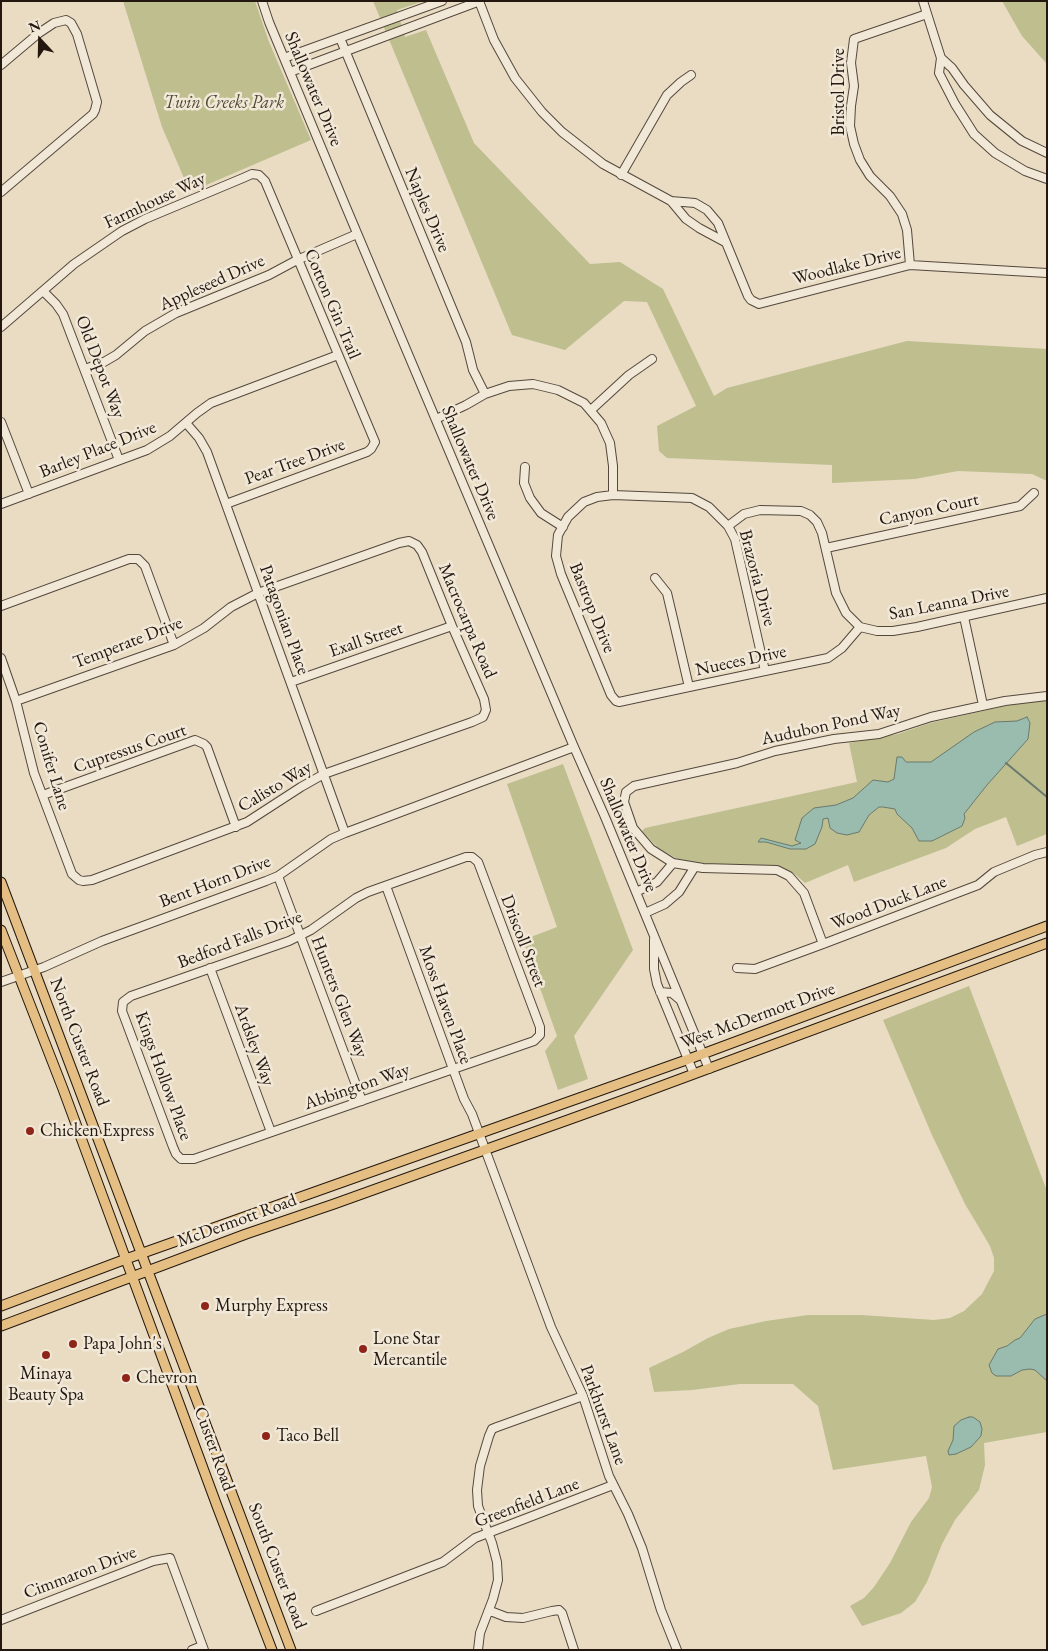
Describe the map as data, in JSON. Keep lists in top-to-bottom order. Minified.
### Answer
{"streets":{"main road":["West McDermott Drive","North Custer Road","McDermott Road","Custer Road","South Custer Road"],"street":["Shallowater Drive","Bristol Drive","Farmhouse Way","Naples Drive","Woodlake Drive","Appleseed Drive","Cotton Gin Trail","Old Depot Way","Barley Place Drive","Pear Tree Drive","Canyon Court","Brazoria Drive","San Leanna Drive","Bastrop Drive","Patagonian Place","Macrocarpa Road","Exall Street","Temperate Drive","Nueces Drive","Audubon Pond Way","Cupressus Court","Conifer Lane","Calisto Way","Bent Horn Drive","Wood Duck Lane","Bedford Falls Drive","Driscoll Street","Hunters Glen Way","Moss Haven Place","Ardsley Way","Kings Hollow Place","Abbington Way","Parkhurst Lane","Greenfield Lane","Cimmaron Drive"]},"crossings":[["Shallowater Drive","Appleseed Drive"],["Shallowater Drive","Bent Horn Drive"],["Shallowater Drive","West McDermott Drive"],["Bristol Drive","Woodlake Drive"],["Farmhouse Way","Cotton Gin Trail"],["Farmhouse Way","Old Depot Way"],["Appleseed Drive","Cotton Gin Trail"],["Appleseed Drive","Old Depot Way"],["Cotton Gin Trail","Barley Place Drive"],["Cotton Gin Trail","Pear Tree Drive"],["Old Depot Way","Barley Place Drive"],["Barley Place Drive","Patagonian Place"],["Pear Tree Drive","Patagonian Place"],["Brazoria Drive","Bastrop Drive"],["Brazoria Drive","Nueces Drive"],["San Leanna Drive","Nueces Drive"],["Bastrop Drive","Nueces Drive"],["Patagonian Place","Exall Street"],["Patagonian Place","Temperate Drive"],["Patagonian Place","Calisto Way"],["Patagonian Place","Bent Horn Drive"],["Macrocarpa Road","Exall Street"],["Macrocarpa Road","Temperate Drive"],["Macrocarpa Road","Calisto Way"],["Temperate Drive","Conifer Lane"],["Cupressus Court","Conifer Lane"],["Cupressus Court","Calisto Way"],["Conifer Lane","Calisto Way"],["Bent Horn Drive","Hunters Glen Way"],["Bent Horn Drive","North Custer Road"],["Bedford Falls Drive","Driscoll Street"],["Bedford Falls Drive","Hunters Glen Way"],["Bedford Falls Drive","Moss Haven Place"],["Bedford Falls Drive","Ardsley Way"],["Bedford Falls Drive","Kings Hollow Place"],["Driscoll Street","Abbington Way"],["Hunters Glen Way","Abbington Way"],["Moss Haven Place","West McDermott Drive"],["Moss Haven Place","Abbington Way"],["Moss Haven Place","McDermott Road"],["Moss Haven Place","Parkhurst Lane"],["West McDermott Drive","McDermott Road"],["West McDermott Drive","Parkhurst Lane"],["North Custer Road","McDermott Road"],["North Custer Road","Custer Road"],["North Custer Road","South Custer Road"],["Ardsley Way","Abbington Way"],["Kings Hollow Place","Abbington Way"],["McDermott Road","Parkhurst Lane"],["McDermott Road","Custer Road"],["McDermott Road","South Custer Road"],["Parkhurst Lane","Greenfield Lane"]],"parks":["Twin Creeks Park"],"places":["Chicken Express","Murphy Express","Papa John's","Lone Star Mercantile","Minaya Beauty Spa","Chevron","Taco Bell"],"north":"top"}
